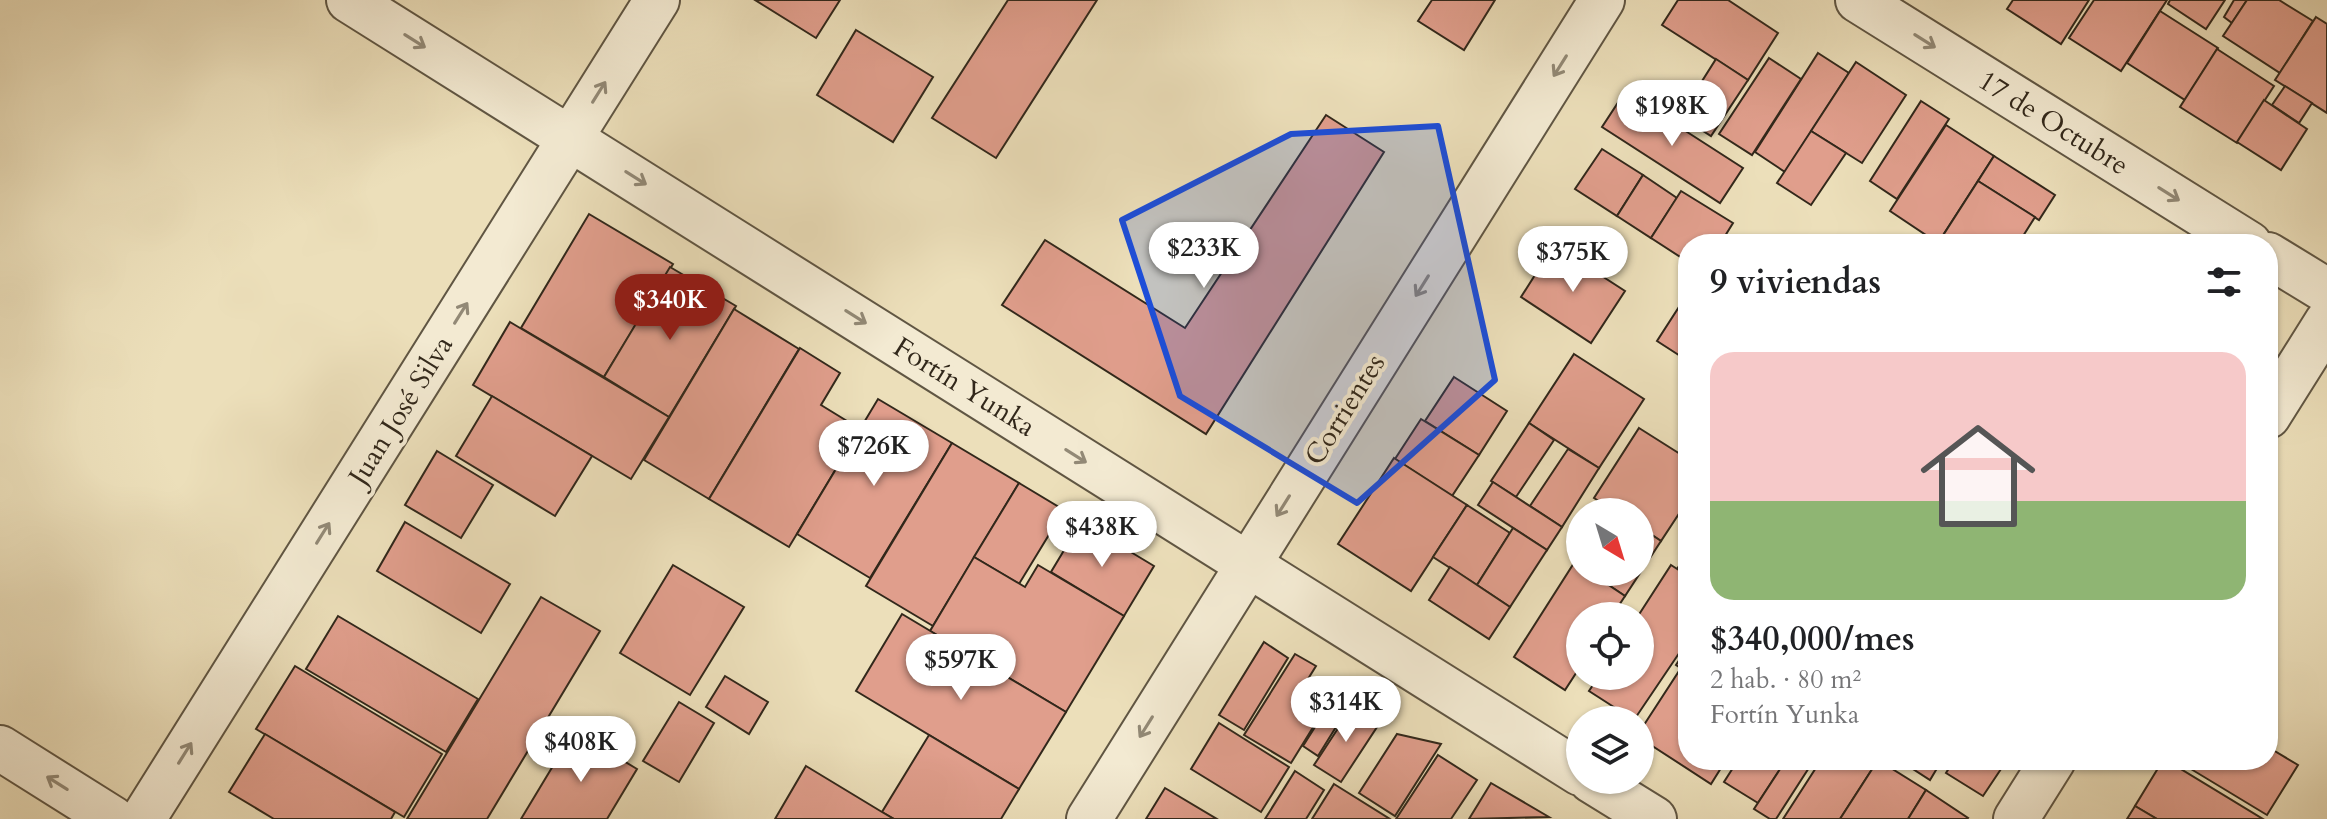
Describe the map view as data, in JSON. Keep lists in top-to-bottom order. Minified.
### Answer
{"streets":{"street":["17 de Octubre","Fortín Yunka","Corrientes","Juan José Silva"]},"crossings":[["Fortín Yunka","Corrientes"],["Fortín Yunka","Juan José Silva"]],"one_way":["17 de Octubre","Fortín Yunka","Corrientes","Juan José Silva"],"north":"bottom right","page":{"price":["$198K","$233K","$375K","$340K","$726K","$438K","$597K","$314K","$408K"],"heading":"9 viviendas","list":[{"name":"$340,000/mes","note":"2 hab. · 80 m² · Fortín Yunka"}]}}
